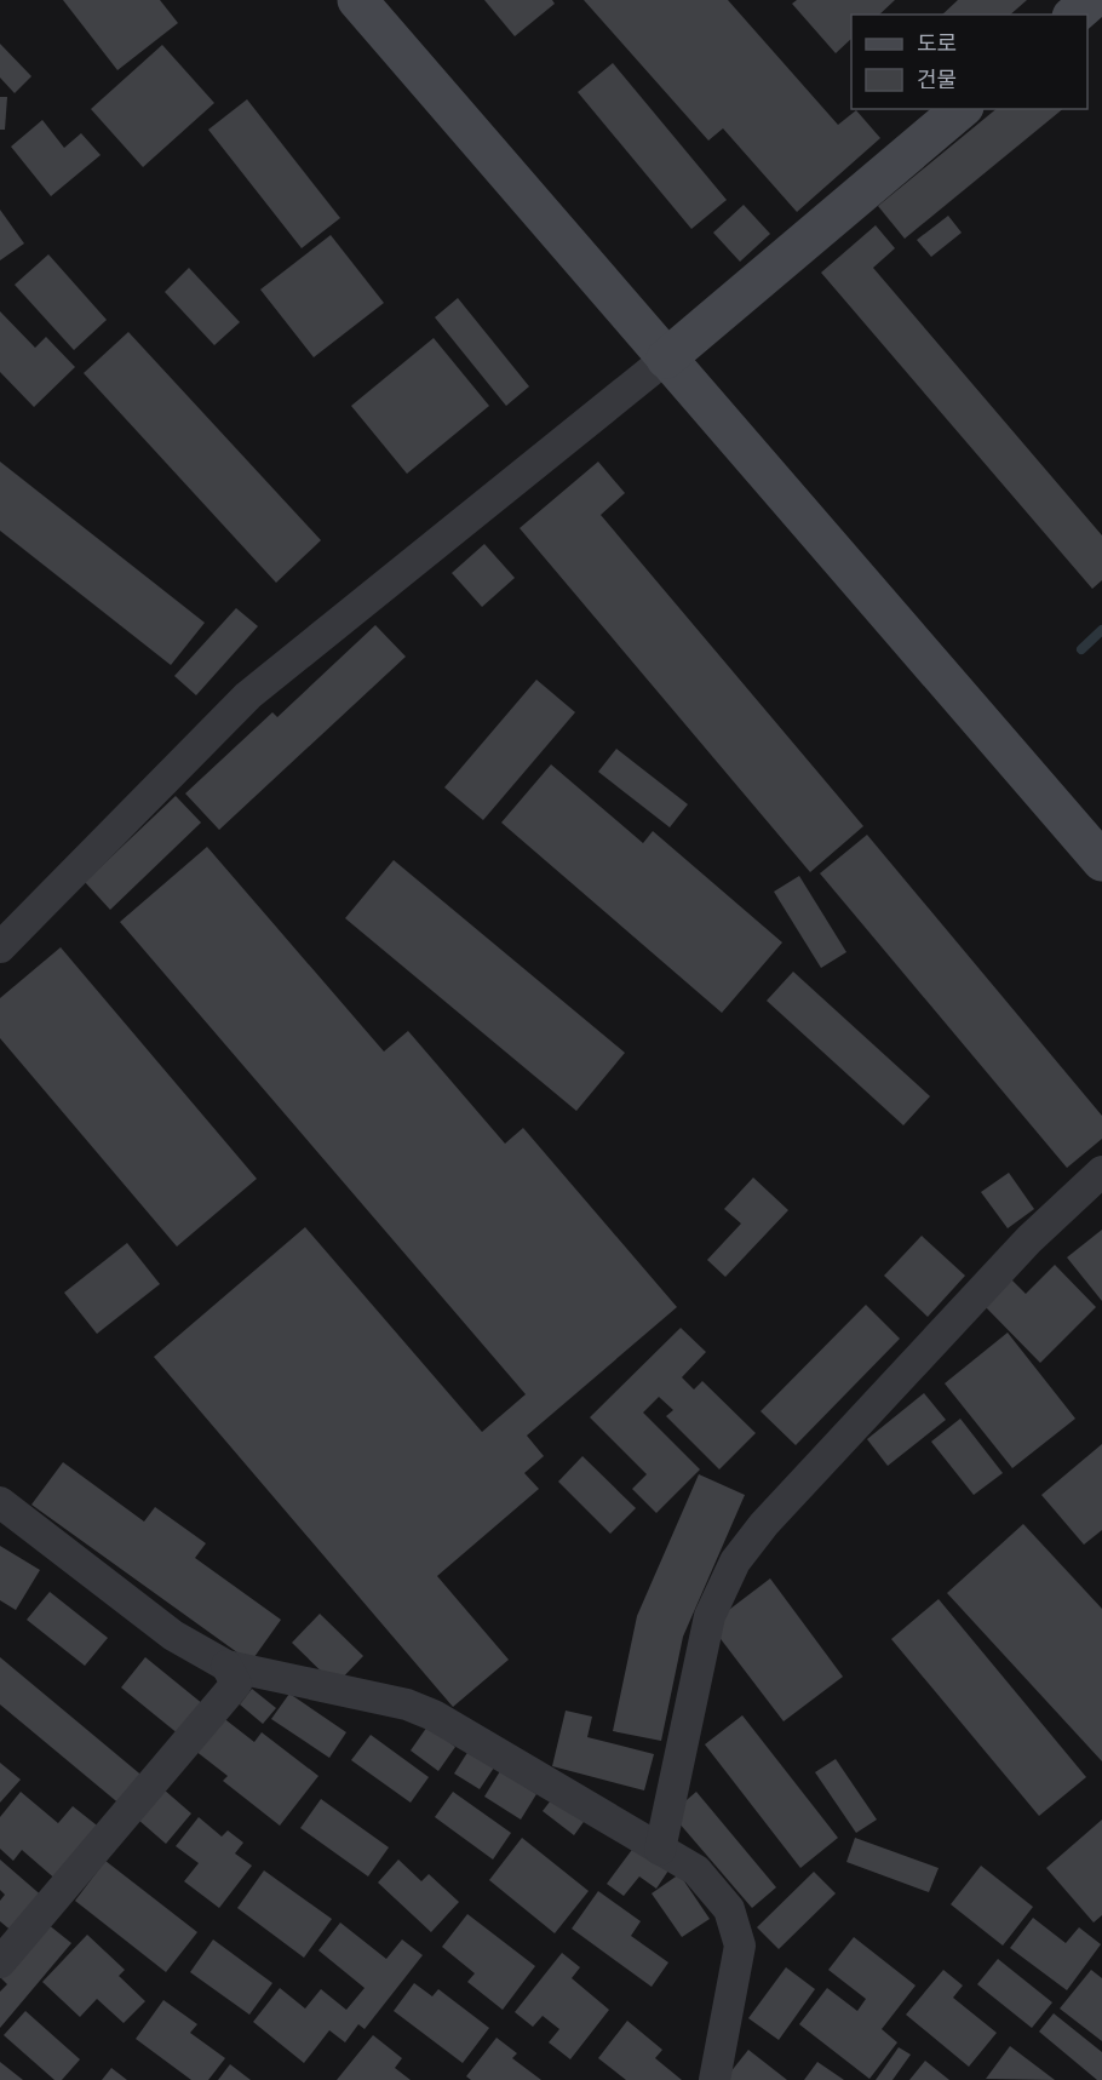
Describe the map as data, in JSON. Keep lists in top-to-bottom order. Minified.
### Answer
{"legend":["도로","건물"]}
